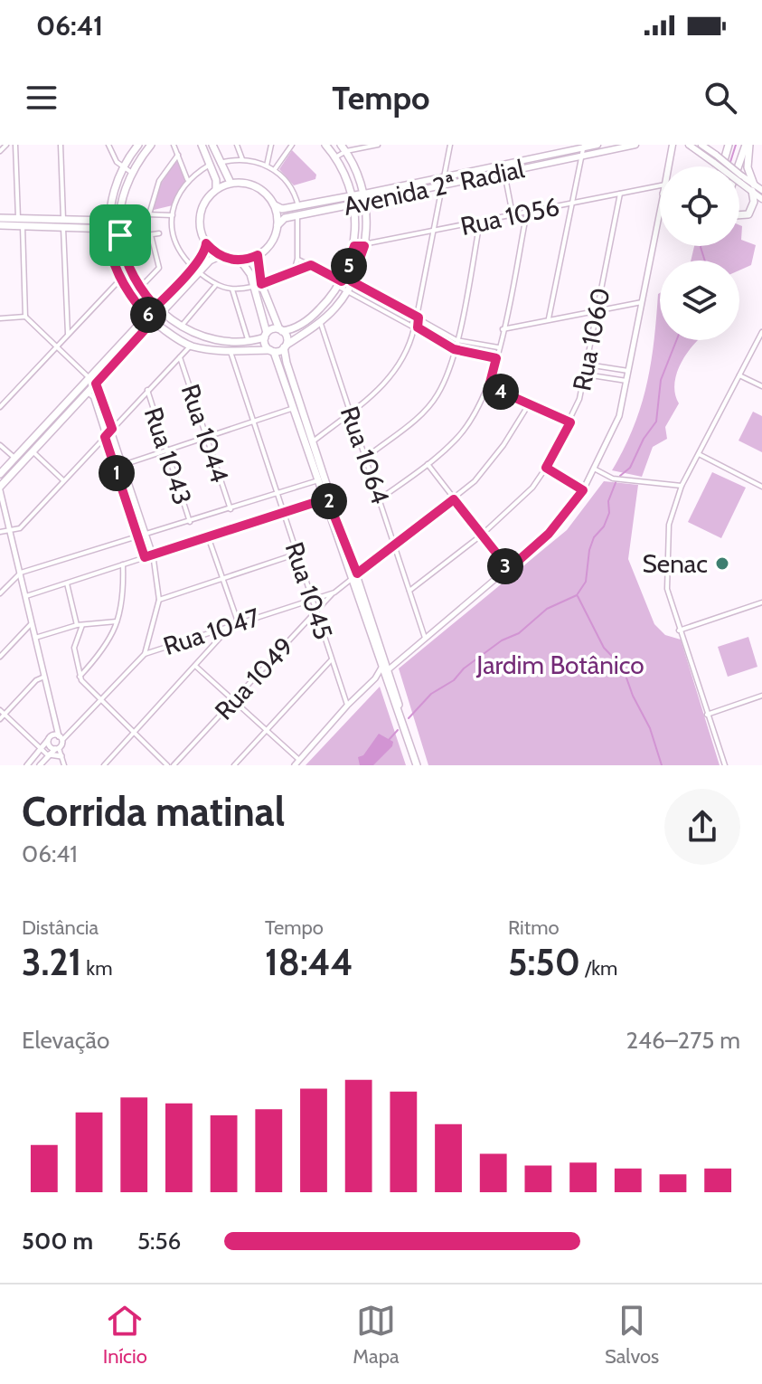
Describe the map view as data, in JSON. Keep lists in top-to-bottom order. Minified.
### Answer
{"streets":{"main road":["Avenida 2ª Radial"],"street":["Rua 1056","Rua 1060","Rua 1044","Rua 1064","Rua 1043","Rua 1045","Rua 1047","Rua 1049"]},"crossings":[["Rua 1056","Rua 1060"],["Rua 1060","Rua 1064"],["Rua 1064","Rua 1047"],["Rua 1045","Rua 1047"],["Rua 1045","Rua 1049"],["Rua 1047","Rua 1049"]],"parks":["Jardim Botânico"],"places":["Senac"],"page":{"status":"06:41","header":"Tempo","pins":["5","6","4","1","2","3"],"heading":["Corrida matinal","06:41"],"stats":[["Distância","3.21 km"],["Tempo","18:44"],["Ritmo","5:50 /km"]],"chart":["Elevação","246–275 m"],"list":[{"name":"500 m","note":"5:56"}],"tabs":["Início","Mapa","Salvos"]}}
